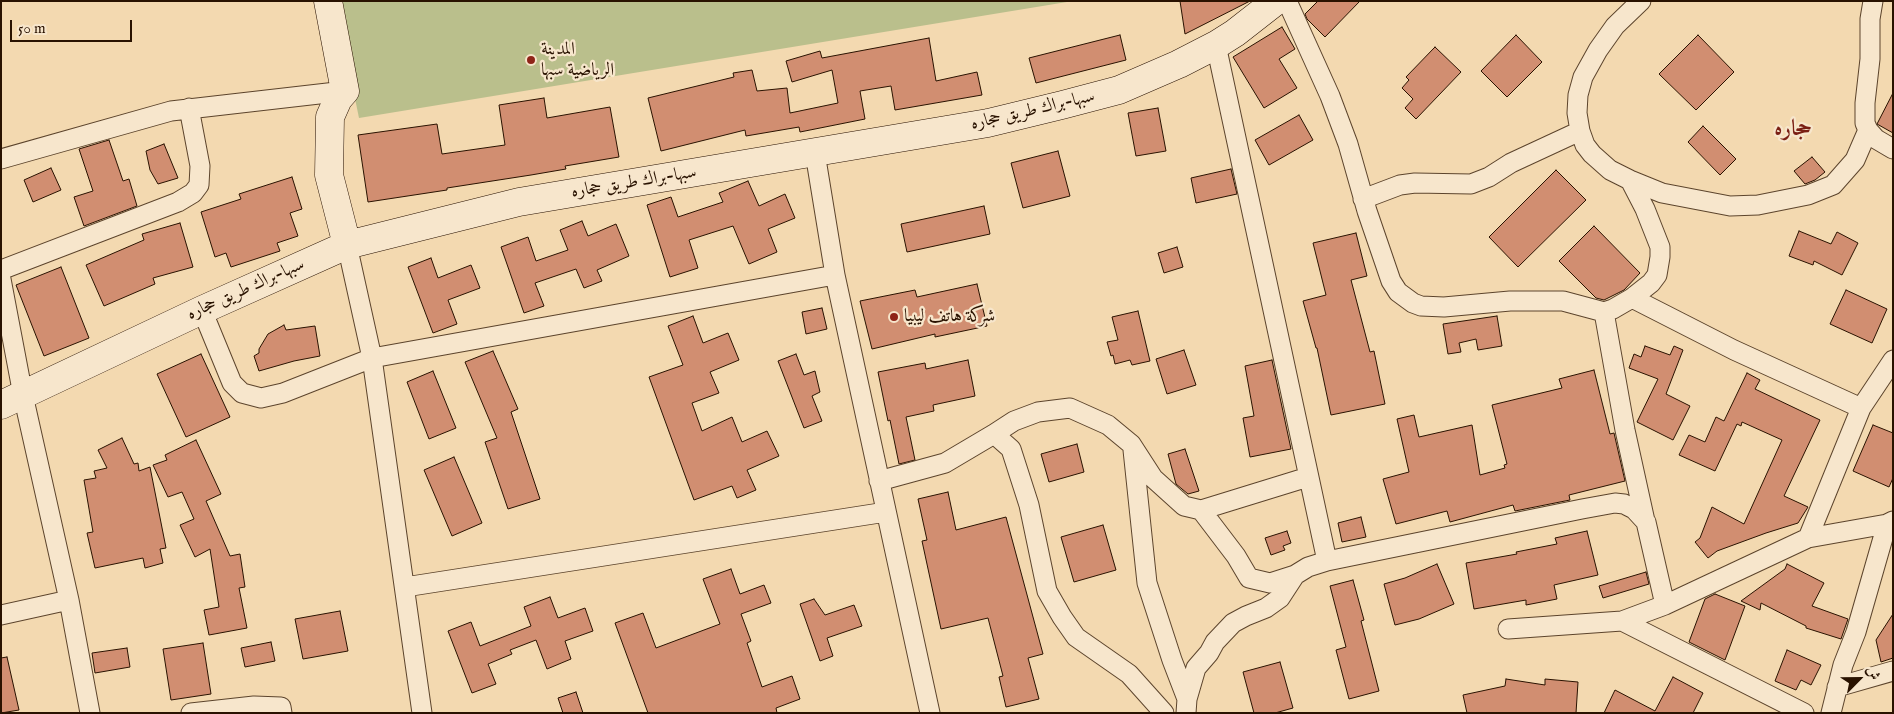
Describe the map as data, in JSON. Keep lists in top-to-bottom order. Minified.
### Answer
{"streets":{"main road":["سبها-براك طريق حجاره"]},"districts":["حجاره"],"places":["المدينة الرياضية سبها","شركة هاتف ليبيا"],"scale_bar":"50 m","north":"top right"}
